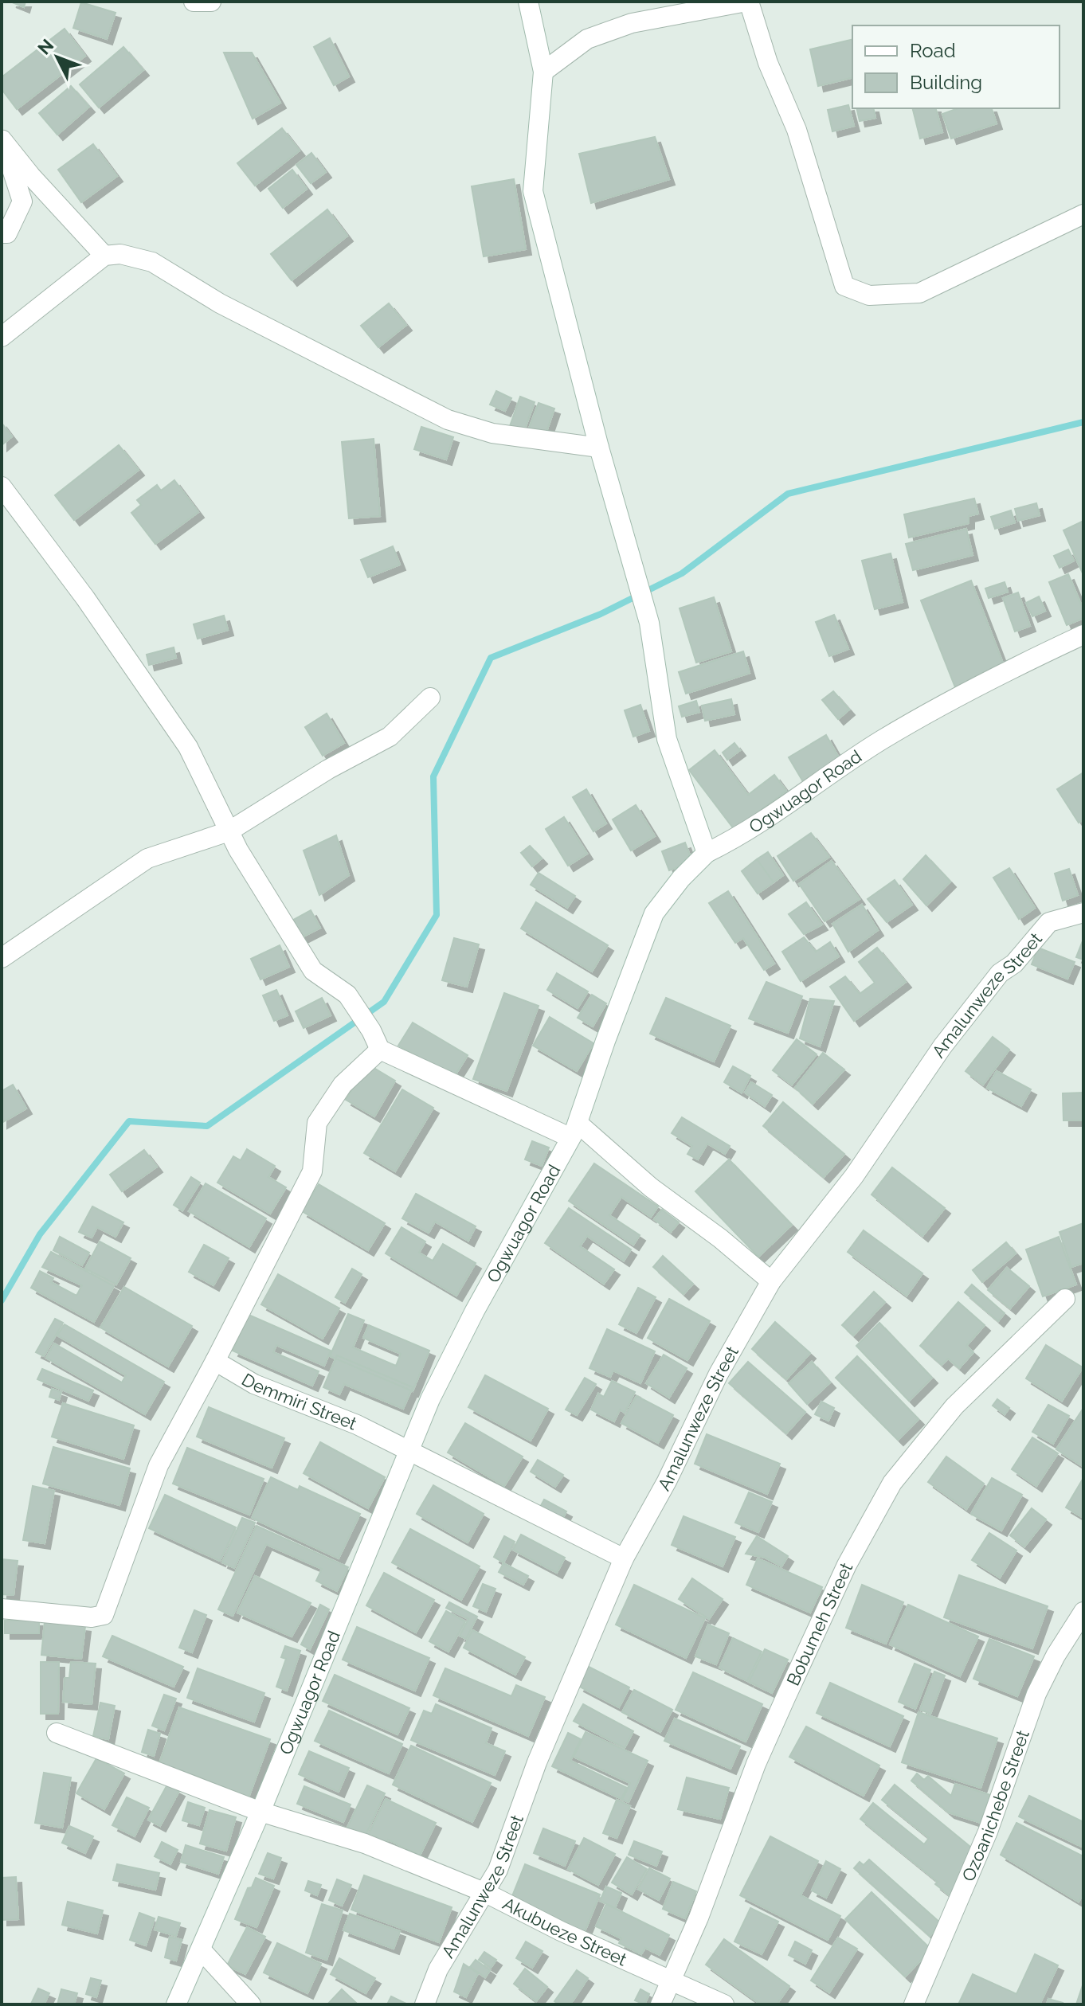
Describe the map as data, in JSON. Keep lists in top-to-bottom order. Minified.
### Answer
{"streets":{"street":["Ogwuagor Road","Amalunweze Street","Demmiri Street","Bobumeh Street","Ozoanichebe Street","Akubueze Street"]},"crossings":[["Ogwuagor Road","Demmiri Street"],["Ogwuagor Road","Akubueze Street"],["Amalunweze Street","Demmiri Street"],["Amalunweze Street","Akubueze Street"],["Bobumeh Street","Akubueze Street"]],"legend":["Road","Building"],"north":"top left"}
